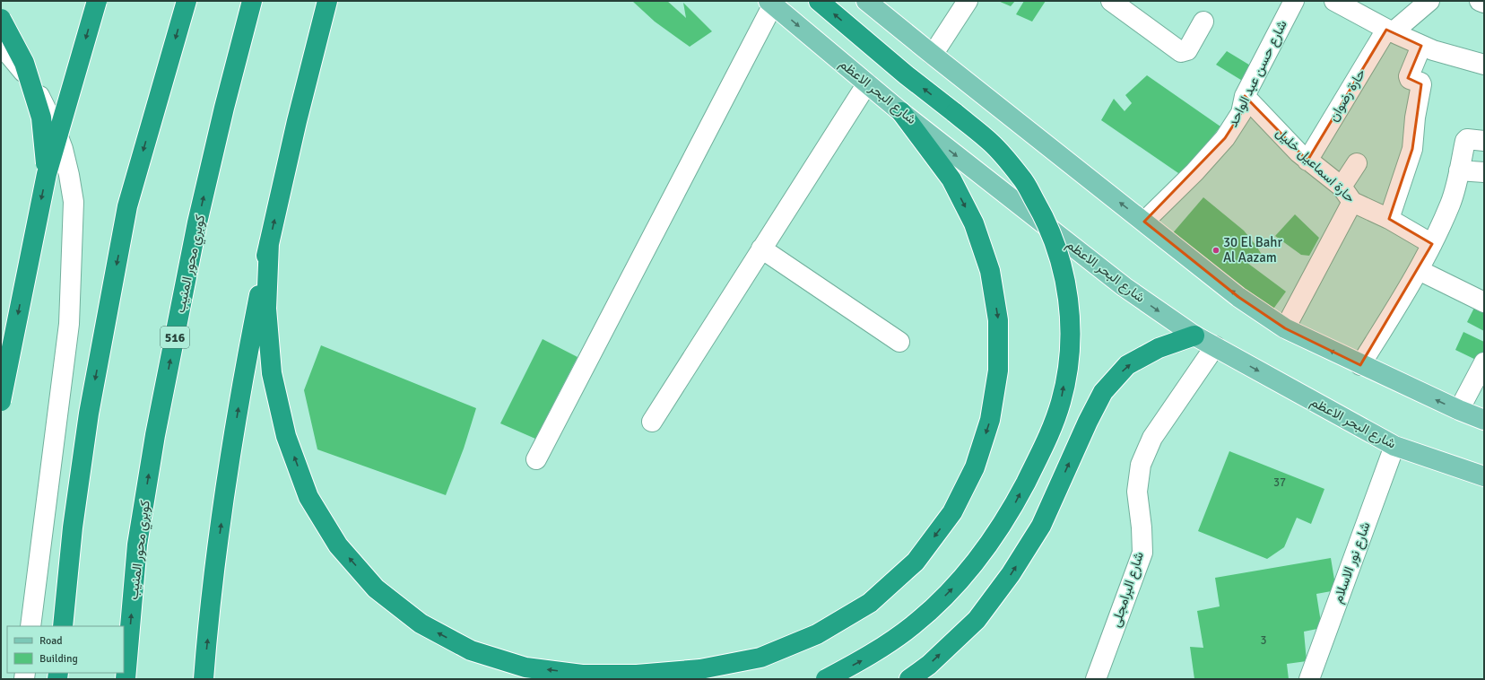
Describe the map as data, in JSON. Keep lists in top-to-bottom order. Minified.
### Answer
{"streets":{"highway":["كوبري محور المنيب","516"],"main road":["شارع البحر الاعظم"],"street":["شارع حسن عبد الواحد","حارة رضوان","حارة اسماعيل خليل","شارع نور الاسلام","شارع البرامجلى"]},"crossings":[["شارع حسن عبد الواحد","حارة اسماعيل خليل"],["شارع البحر الاعظم","شارع نور الاسلام"],["شارع البحر الاعظم","شارع البرامجلى"],["حارة رضوان","حارة اسماعيل خليل"]],"places":["30 El Bahr Al Aazam"],"house_numbers":["37","3"],"legend":["Road","Building"]}
